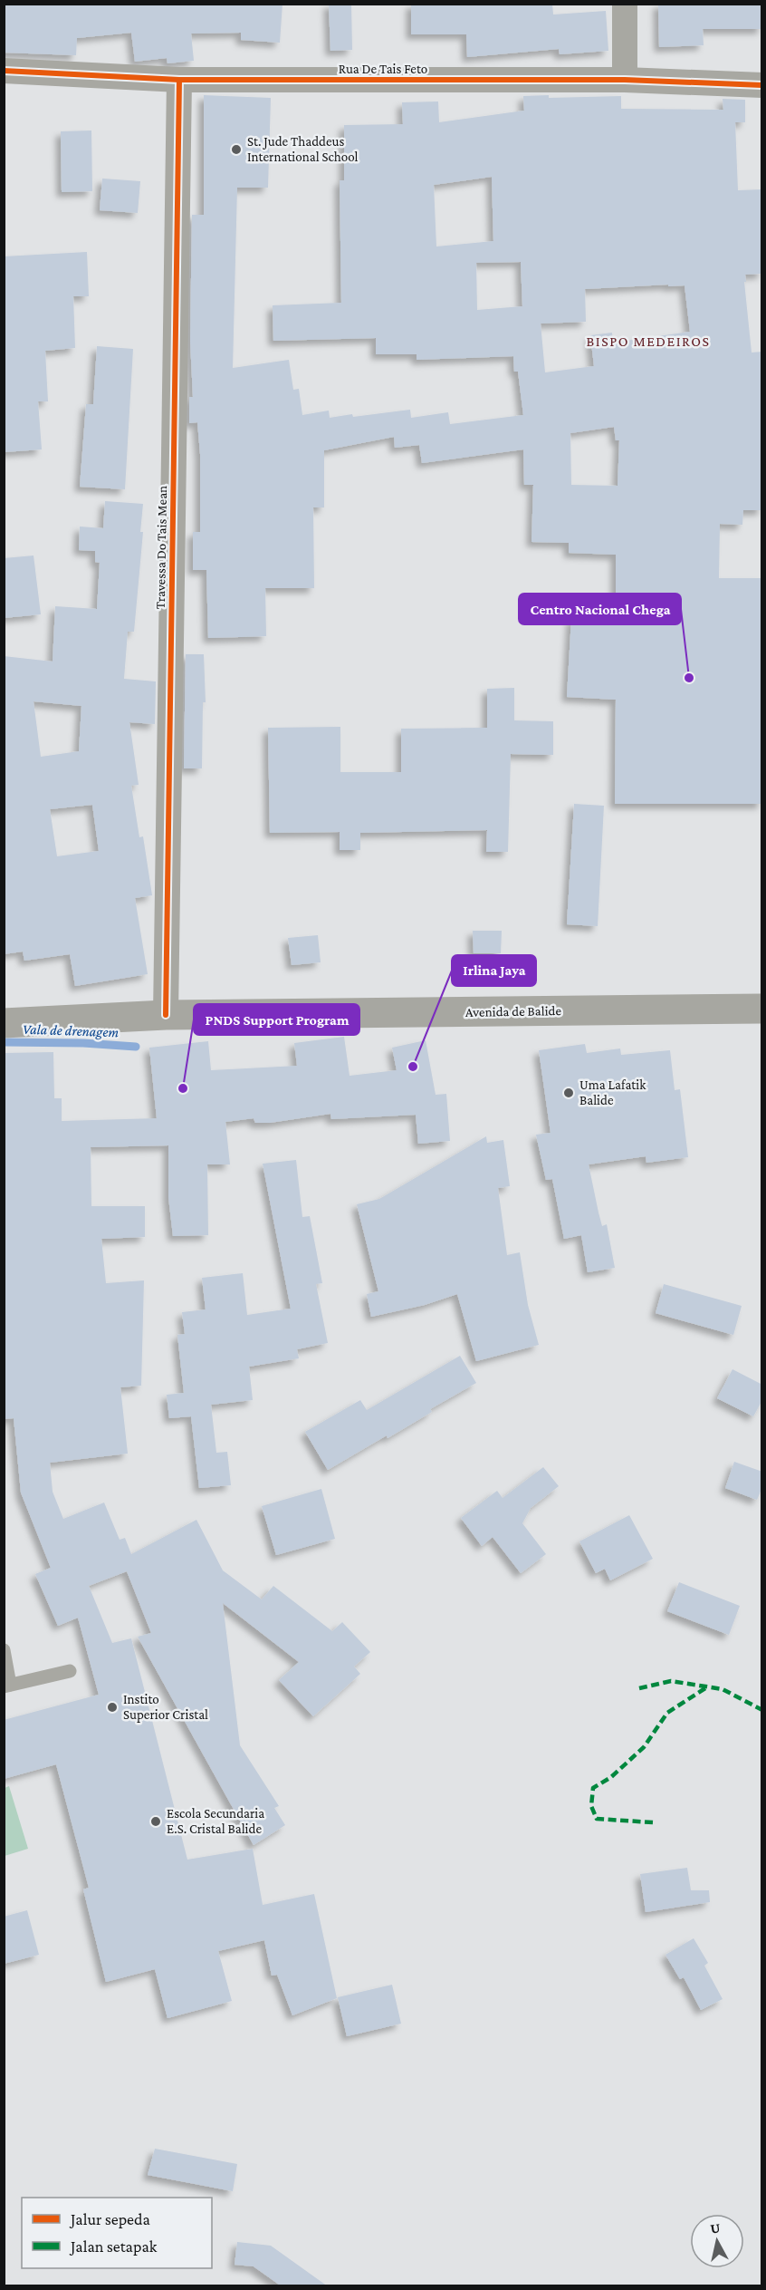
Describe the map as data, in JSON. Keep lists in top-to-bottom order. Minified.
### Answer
{"streets":{"main road":["Avenida de Balide"],"street":["Rua De Tais Feto","Travessa Do Tais Mean"]},"crossings":[["Rua De Tais Feto","Travessa Do Tais Mean"],["Travessa Do Tais Mean","Avenida de Balide"]],"districts":["BISPO MEDEIROS"],"water":["Vala de drenagem"],"places":["St. Jude Thaddeus International School","Centro Nacional Chega","Irlina Jaya","PNDS Support Program","Uma Lafatik Balide","Instito Superior Cristal","Escola Secundaria E.S. Cristal Balide"],"legend":["Jalur sepeda","Jalan setapak"],"north":"top"}
